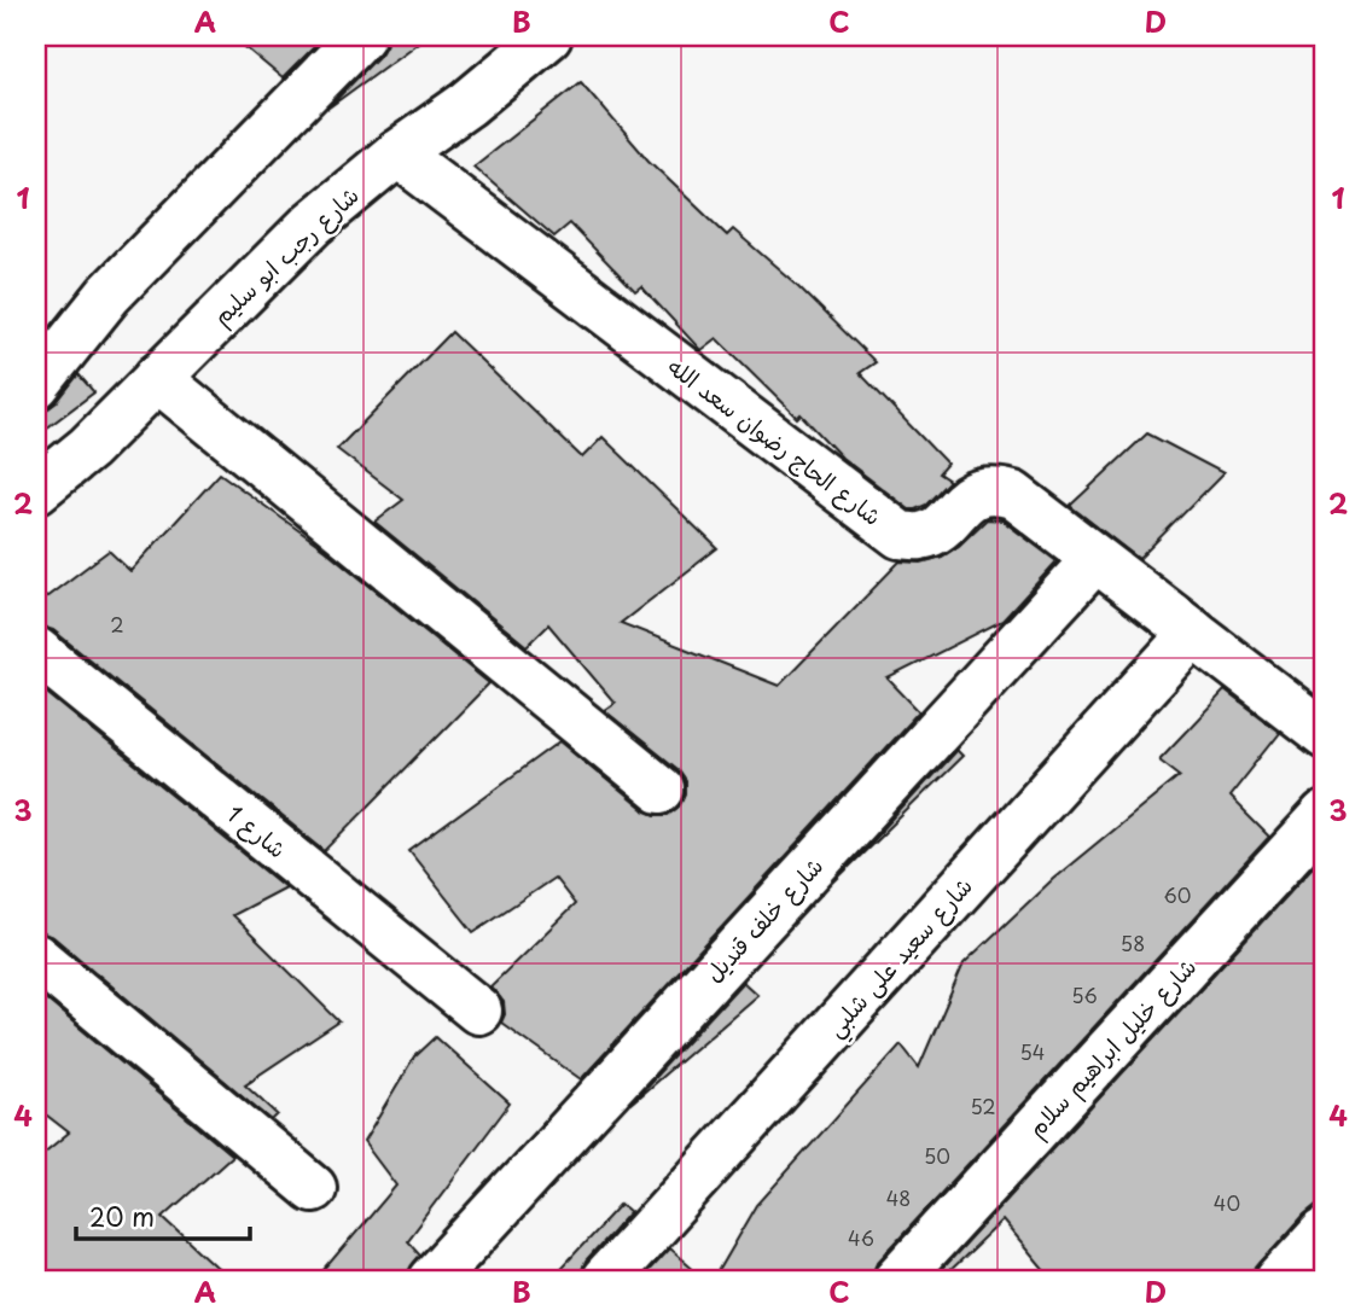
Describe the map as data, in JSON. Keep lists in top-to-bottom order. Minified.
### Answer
{"streets":{"street":["شارع رجب ابو سليم","شارع الحاج رضوان سعد الله","شارع 1","شارع خلف قنديل","شارع سعيد على شلبي","شارع خليل ابراهيم سلام"]},"crossings":[["شارع رجب ابو سليم","شارع الحاج رضوان سعد الله"],["شارع الحاج رضوان سعد الله","شارع خلف قنديل"],["شارع الحاج رضوان سعد الله","شارع سعيد على شلبي"]],"house_numbers":["2","60","58","56","54","52","50","48","40","46"],"scale_bar":"20 m","grid":{"columns":["A","B","C","D"],"rows":["1","2","3","4"]}}
